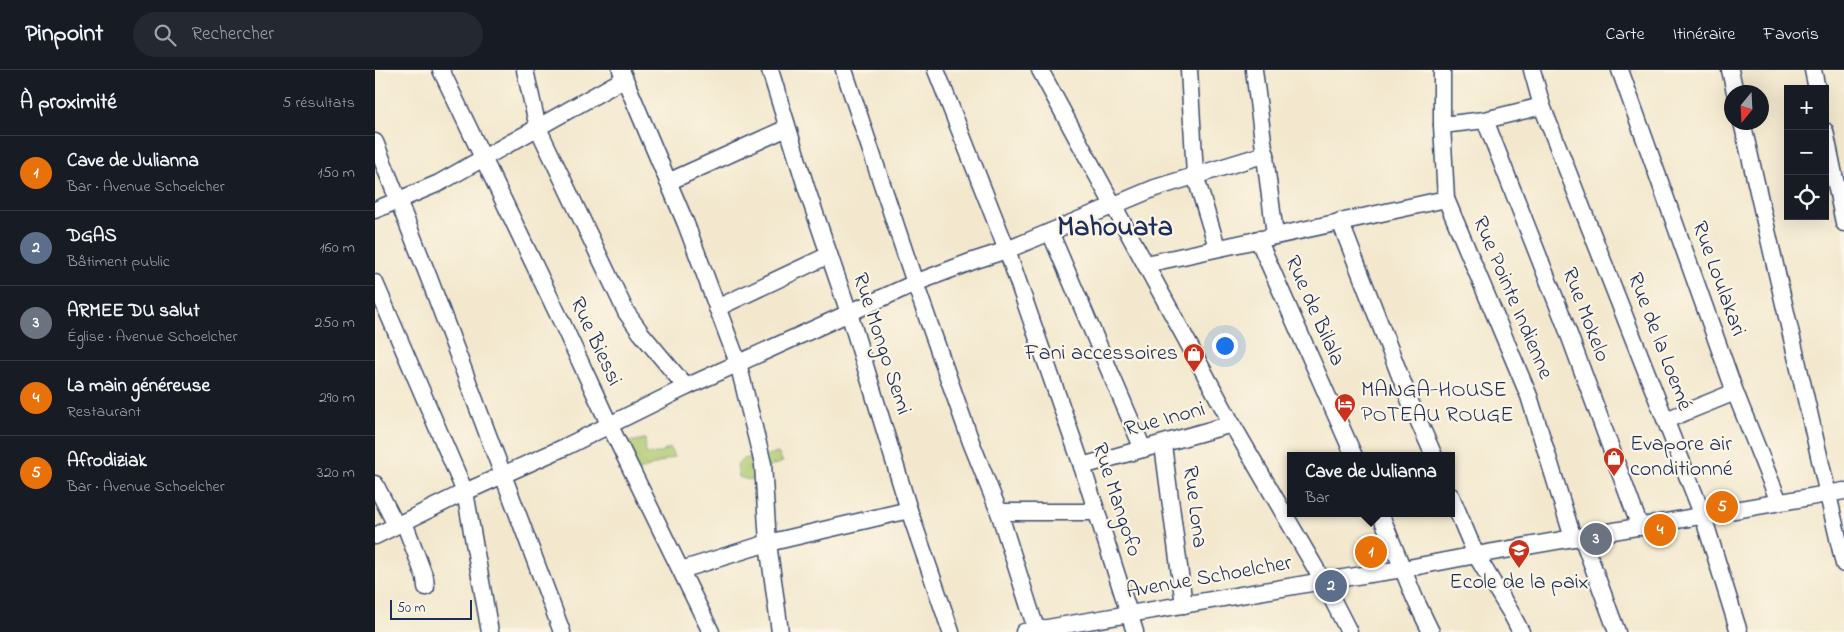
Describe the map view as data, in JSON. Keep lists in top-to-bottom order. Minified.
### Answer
{"streets":{"street":["Rue Loulakari","Rue Pointe Indienne","Rue de Bilala","Rue Mokelo","Rue Biessi","Rue de la Loemé","Rue Mongo Semi","Rue Inoni","Rue Mangofo","Rue Lona","Avenue Schoelcher"]},"crossings":[["Rue Loulakari","Avenue Schoelcher"],["Rue Pointe Indienne","Avenue Schoelcher"],["Rue Mokelo","Avenue Schoelcher"],["Rue de la Loemé","Avenue Schoelcher"],["Rue Inoni","Rue Mangofo"],["Rue Inoni","Rue Lona"],["Rue Mangofo","Avenue Schoelcher"],["Rue Lona","Avenue Schoelcher"]],"districts":["Mahouata"],"places":{"shop":["Fani accessoires","Evapore air conditionné"],"hotel":["MANGA-HOUSE POTEAU ROUGE"],"school or university":["Ecole de la paix"]},"scale_bar":"50 m","north":"bottom","page":{"header":"Pinpoint","search":"Rechercher","nav":["Carte","Itinéraire","Favoris"],"heading":["À proximité","5 résultats"],"map_buttons":["+","−"],"list":[{"mark":"1","name":"Cave de Julianna","note":"Bar · Avenue Schoelcher","value":"150 m"},{"mark":"2","name":"DGAS","note":"Bâtiment public","value":"160 m"},{"mark":"3","name":"ARMEE DU salut","note":"Église · Avenue Schoelcher","value":"250 m"},{"mark":"4","name":"La main généreuse","note":"Restaurant","value":"290 m"},{"mark":"5","name":"Afrodiziak","note":"Bar · Avenue Schoelcher","value":"320 m"}],"popup":["Cave de Julianna","Bar"],"pins":["5","4","3","1","2"],"scale":"50 m"}}
